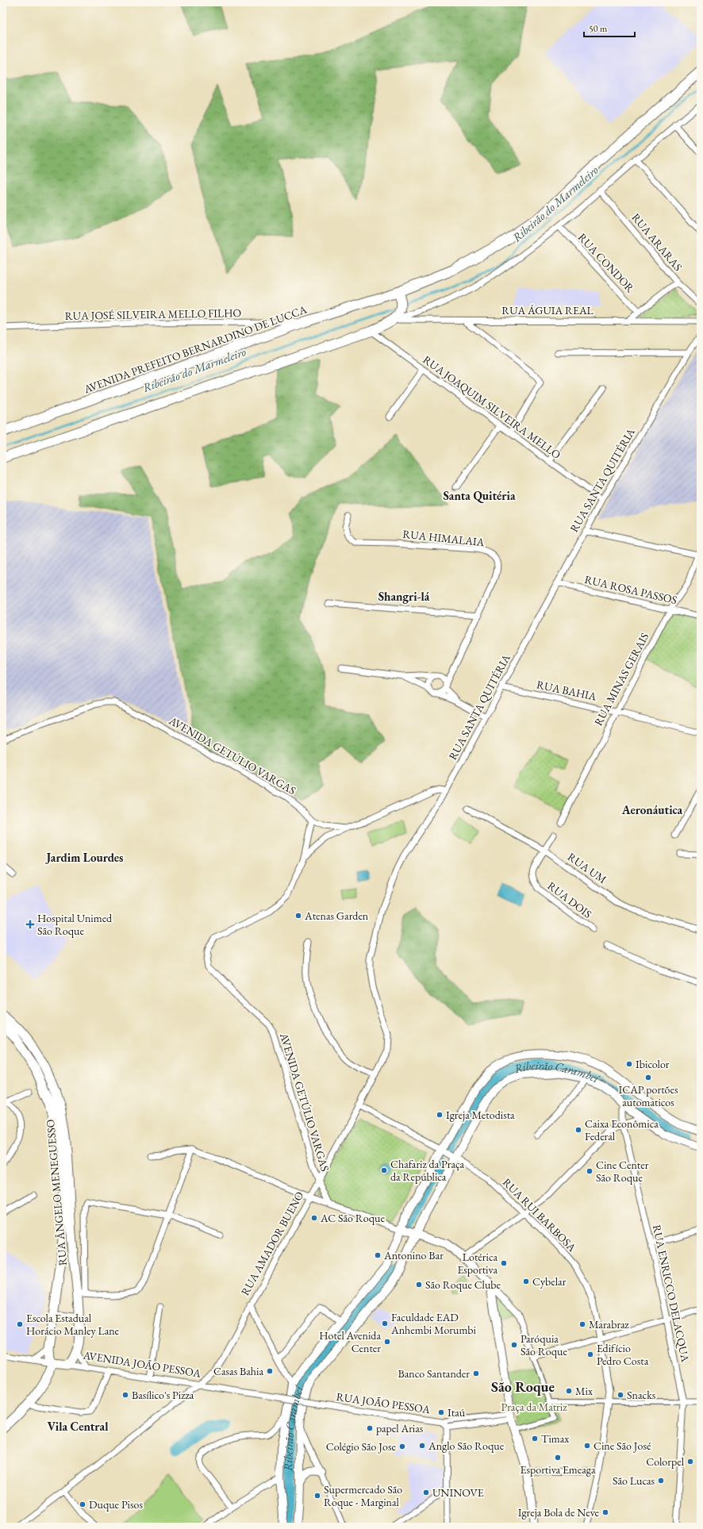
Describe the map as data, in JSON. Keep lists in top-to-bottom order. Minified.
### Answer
{"streets":{"highway":["AVENIDA PREFEITO BERNARDINO DE LUCCA"],"main road":["RUA ÂNGELO MENEGUESSO","AVENIDA JOÃO PESSOA"],"street":["RUA ARARAS","RUA CONDOR","RUA ÁGUIA REAL","RUA JOSÉ SILVEIRA MELLO FILHO","RUA JOAQUIM SILVEIRA MELLO","RUA SANTA QUITÉRIA","RUA HIMALAIA","RUA ROSA PASSOS","RUA MINAS GERAIS","RUA BAHIA","AVENIDA GETÚLIO VARGAS","RUA UM","RUA DOIS","RUA RUI BARBOSA","RUA AMADOR BUENO","RUA ENRICCO DELACQUA","RUA JOÃO PESSOA"]},"crossings":[["RUA JOSÉ SILVEIRA MELLO FILHO","AVENIDA PREFEITO BERNARDINO DE LUCCA"],["RUA JOAQUIM SILVEIRA MELLO","RUA SANTA QUITÉRIA"],["RUA SANTA QUITÉRIA","RUA ROSA PASSOS"],["RUA SANTA QUITÉRIA","RUA BAHIA"],["RUA SANTA QUITÉRIA","RUA RUI BARBOSA"],["RUA SANTA QUITÉRIA","RUA AMADOR BUENO"],["RUA ROSA PASSOS","RUA MINAS GERAIS"],["RUA MINAS GERAIS","RUA BAHIA"],["AVENIDA GETÚLIO VARGAS","RUA AMADOR BUENO"],["RUA UM","RUA DOIS"],["RUA ÂNGELO MENEGUESSO","AVENIDA JOÃO PESSOA"],["RUA RUI BARBOSA","RUA AMADOR BUENO"],["RUA AMADOR BUENO","AVENIDA JOÃO PESSOA"],["AVENIDA JOÃO PESSOA","RUA JOÃO PESSOA"]],"districts":["Santa Quitéria","Shangri-lá","Aeronáutica","Jardim Lourdes","São Roque","Vila Central"],"water":["Ribeirão do Marmeleiro","Ribeirão Carambeí"],"parks":["Praça da Matriz"],"places":{"other":["Atenas Garden","Ibicolor","ICAP portões automaticos","Igreja Metodista","Caixa Econômica Federal","Chafariz da Praça da República","Cine Center São Roque","AC São Roque","Antonino Bar","Lotérica Esportiva","Cybelar","São Roque Clube","Faculdade EAD Anhembi Morumbi","Escola Estadual Horácio Manley Lane","Marabraz","Hotel Avenida Center","Paróquia São Roque","Edifício Pedro Costa","Casas Bahia","Banco Santander","Mix","Basílico's Pizza","Snacks","Itaú","papel Arias","Timax","Anglo São Roque","Cine São José","Colégio São Jose","Esportiva Emeaga","Colorpel","São Lucas","UNINOVE","Supermercado São Roque - Marginal","Duque Pisos","Igreja Bola de Neve"],"health":["Hospital Unimed São Roque"]},"scale_bar":"50 m"}
